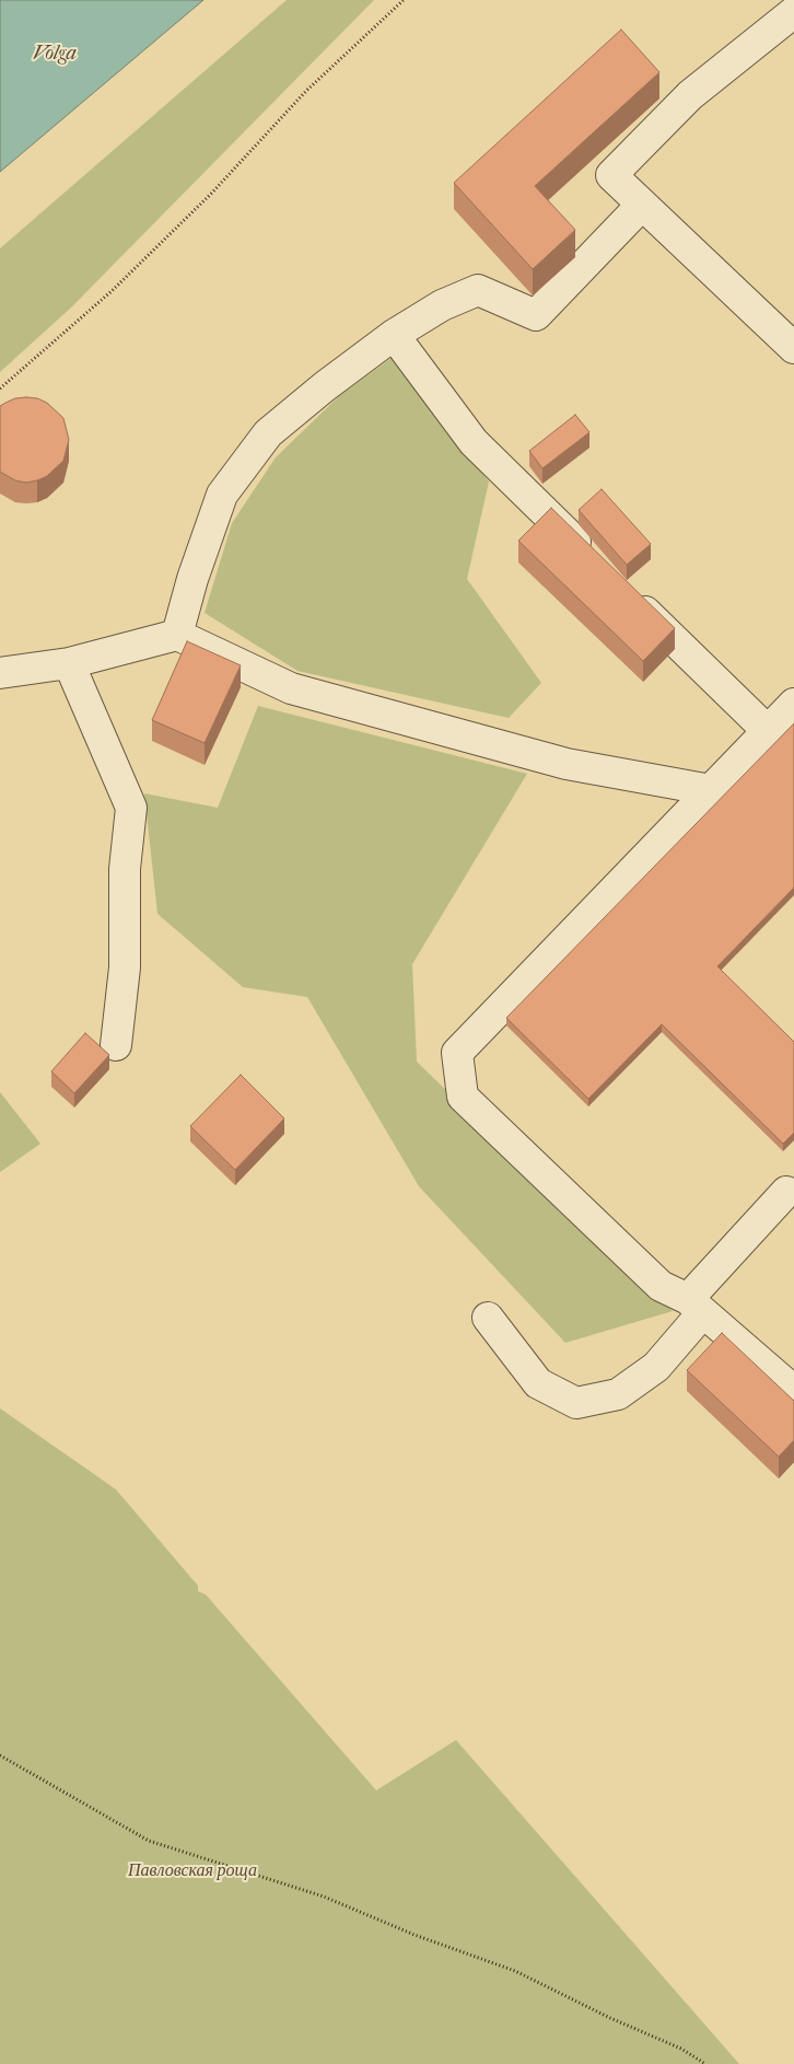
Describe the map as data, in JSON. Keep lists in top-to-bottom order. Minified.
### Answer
{"water":["Volga"],"parks":["Павловская роща"]}
